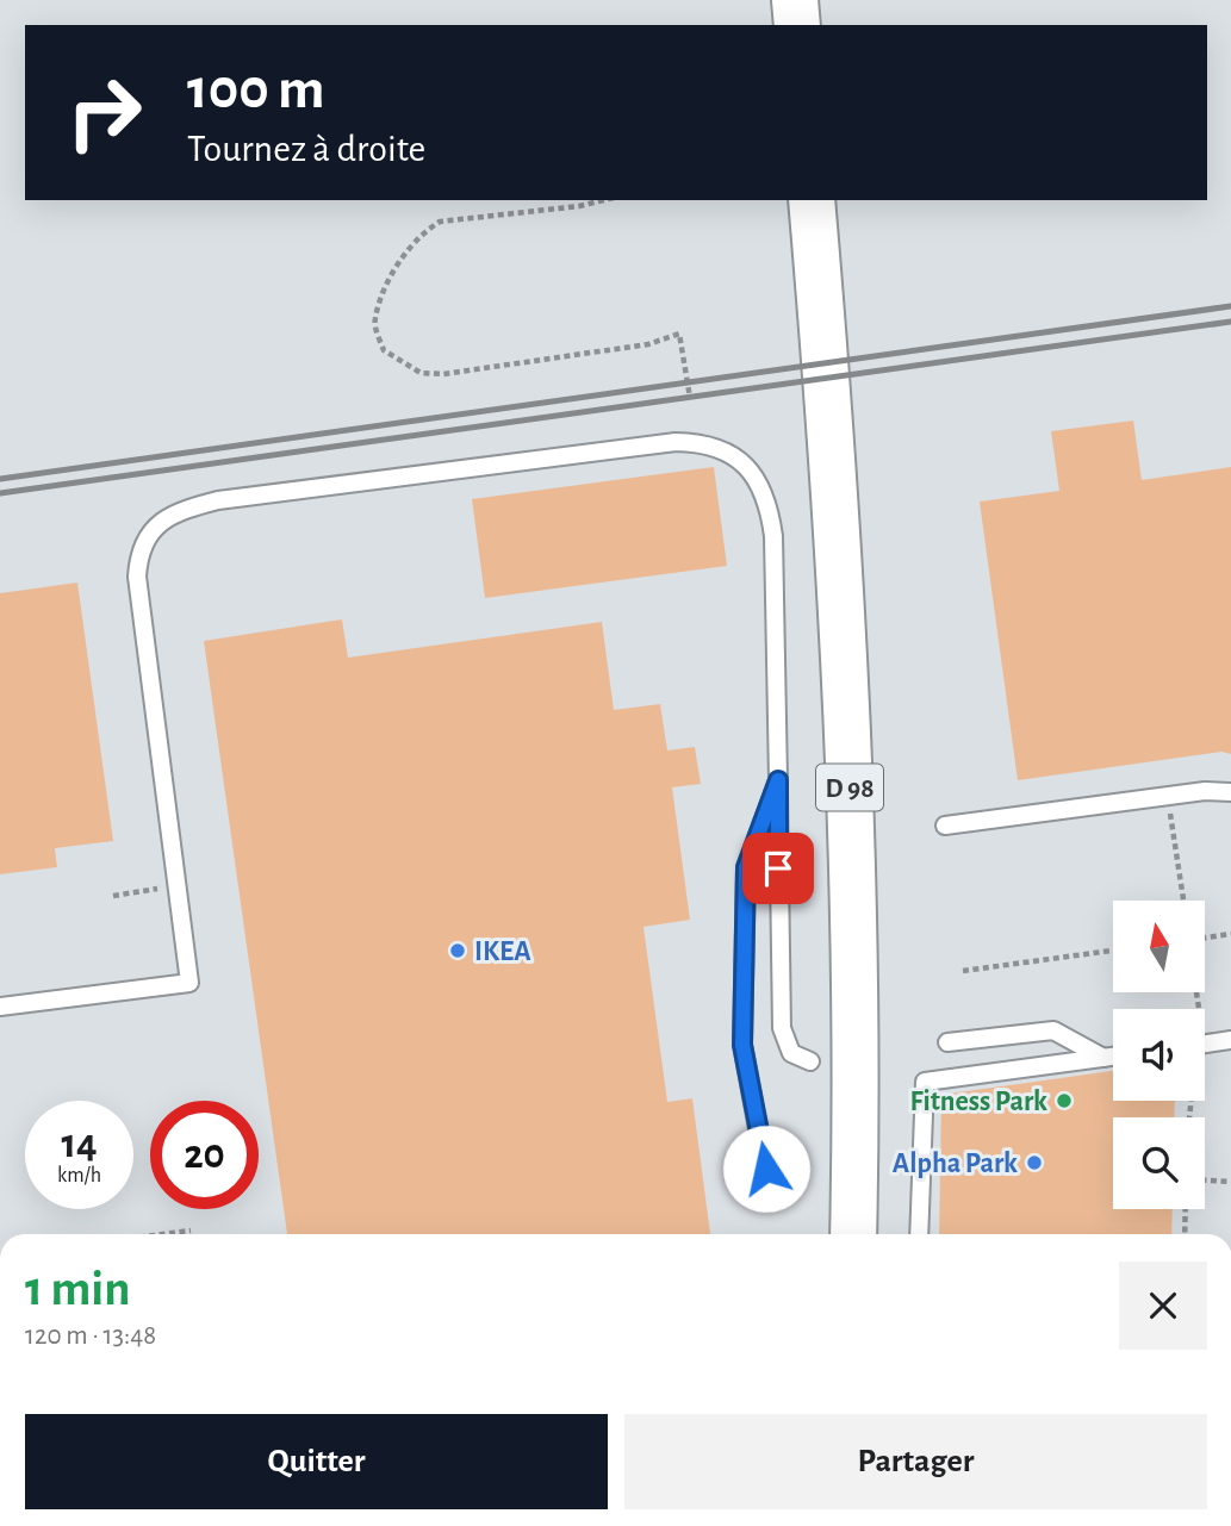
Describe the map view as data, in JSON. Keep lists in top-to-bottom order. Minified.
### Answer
{"streets":{"main road":["D 98"]},"places":["IKEA","Fitness Park","Alpha Park"],"north":"top","page":{"turn":["100 m","Tournez à droite"],"speed":"14 km/h","limit":"20","heading":["1 min","120 m · 13:48"],"buttons":["Quitter","Partager"]}}
